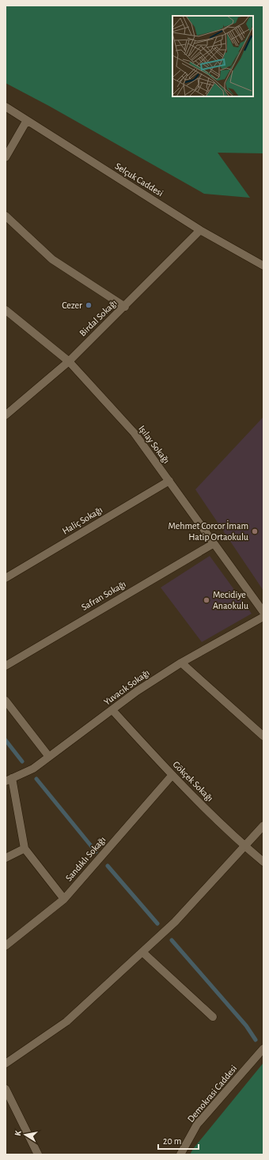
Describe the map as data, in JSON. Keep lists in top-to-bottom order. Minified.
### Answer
{"streets":{"street":["Selçuk Caddesi","Birdal Sokağı","Işılay Sokağı","Haliç Sokağı","Safran Sokağı","Yuvacık Sokağı","Gökçek Sokağı","Sandıklı Sokağı","Demokrasi Caddesi"]},"crossings":[["Selçuk Caddesi","Birdal Sokağı"],["Birdal Sokağı","Işılay Sokağı"],["Işılay Sokağı","Haliç Sokağı"],["Işılay Sokağı","Safran Sokağı"],["Yuvacık Sokağı","Gökçek Sokağı"],["Gökçek Sokağı","Sandıklı Sokağı"]],"places":["Cezer","Mehmet Corcor İmam Hatip Ortaokulu","Mecidiye Anaokulu"],"scale_bar":"20 m","north":"left"}
